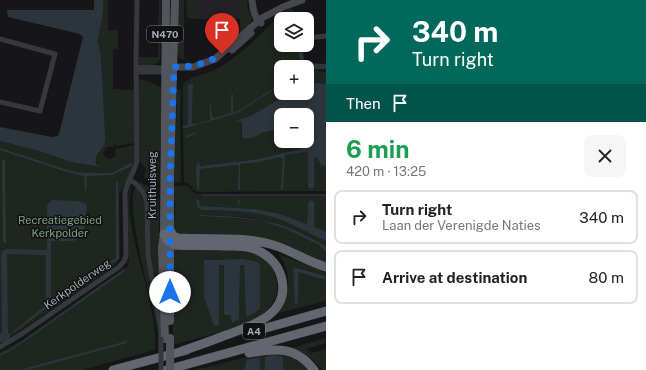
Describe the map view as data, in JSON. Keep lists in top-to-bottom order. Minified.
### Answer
{"streets":{"highway":["A4"],"main road":["N470","Kruithuisweg"],"street":["Kerkpolderweg"]},"crossings":[["Kruithuisweg","A4"]],"parks":["Recreatiegebied Kerkpolder"],"page":{"turn":["340 m","Turn right"],"map_buttons":["+","−"],"then":"Then","heading":["6 min","420 m · 13:25"],"list":[{"name":"Turn right","note":"Laan der Verenigde Naties","value":"340 m"},{"name":"Arrive at destination","value":"80 m"}]}}
